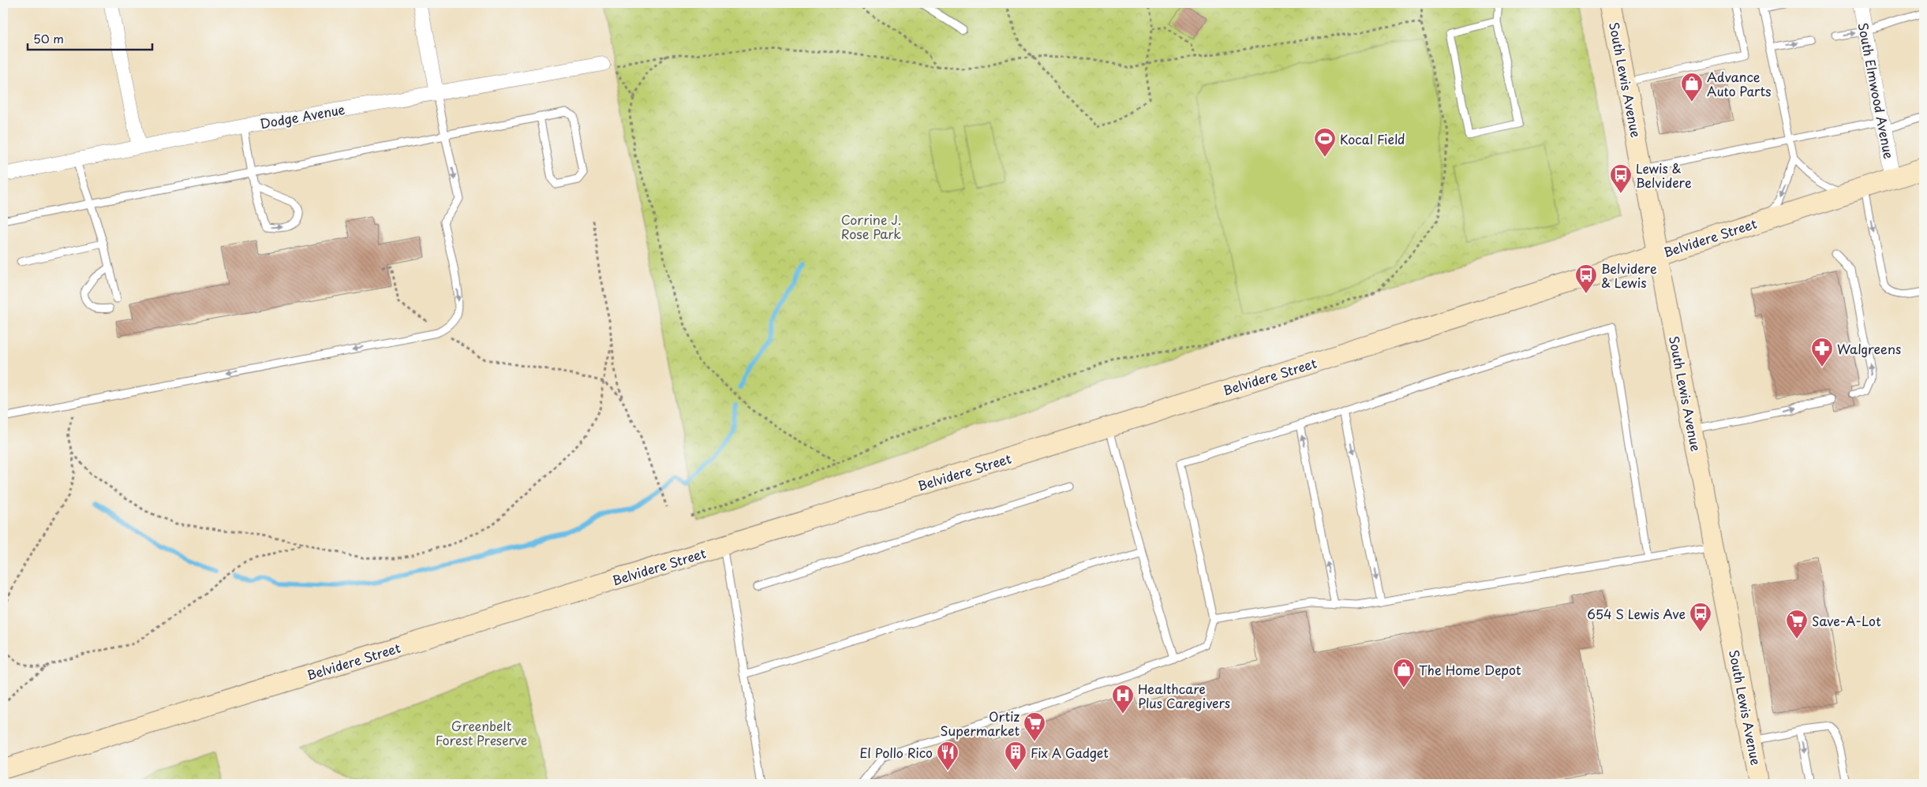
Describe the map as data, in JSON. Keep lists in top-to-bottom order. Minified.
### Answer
{"streets":{"main road":["South Lewis Avenue","Belvidere Street"],"street":["South Elmwood Avenue","Dodge Avenue"]},"crossings":[["South Lewis Avenue","Belvidere Street"],["South Elmwood Avenue","Belvidere Street"]],"parks":["Corrine J. Rose Park","Greenbelt Forest Preserve"],"places":{"shop":["Advance Auto Parts","The Home Depot"],"sports":["Kocal Field"],"bus stop":["Lewis & Belvidere","Belvidere & Lewis","654 S Lewis Ave"],"pharmacy":["Walgreens"],"supermarket":["Save-A-Lot","Ortiz Supermarket"],"hospital":["Healthcare Plus Caregivers"],"restaurant":["El Pollo Rico"],"building":["Fix A Gadget"]},"scale_bar":"50 m"}
